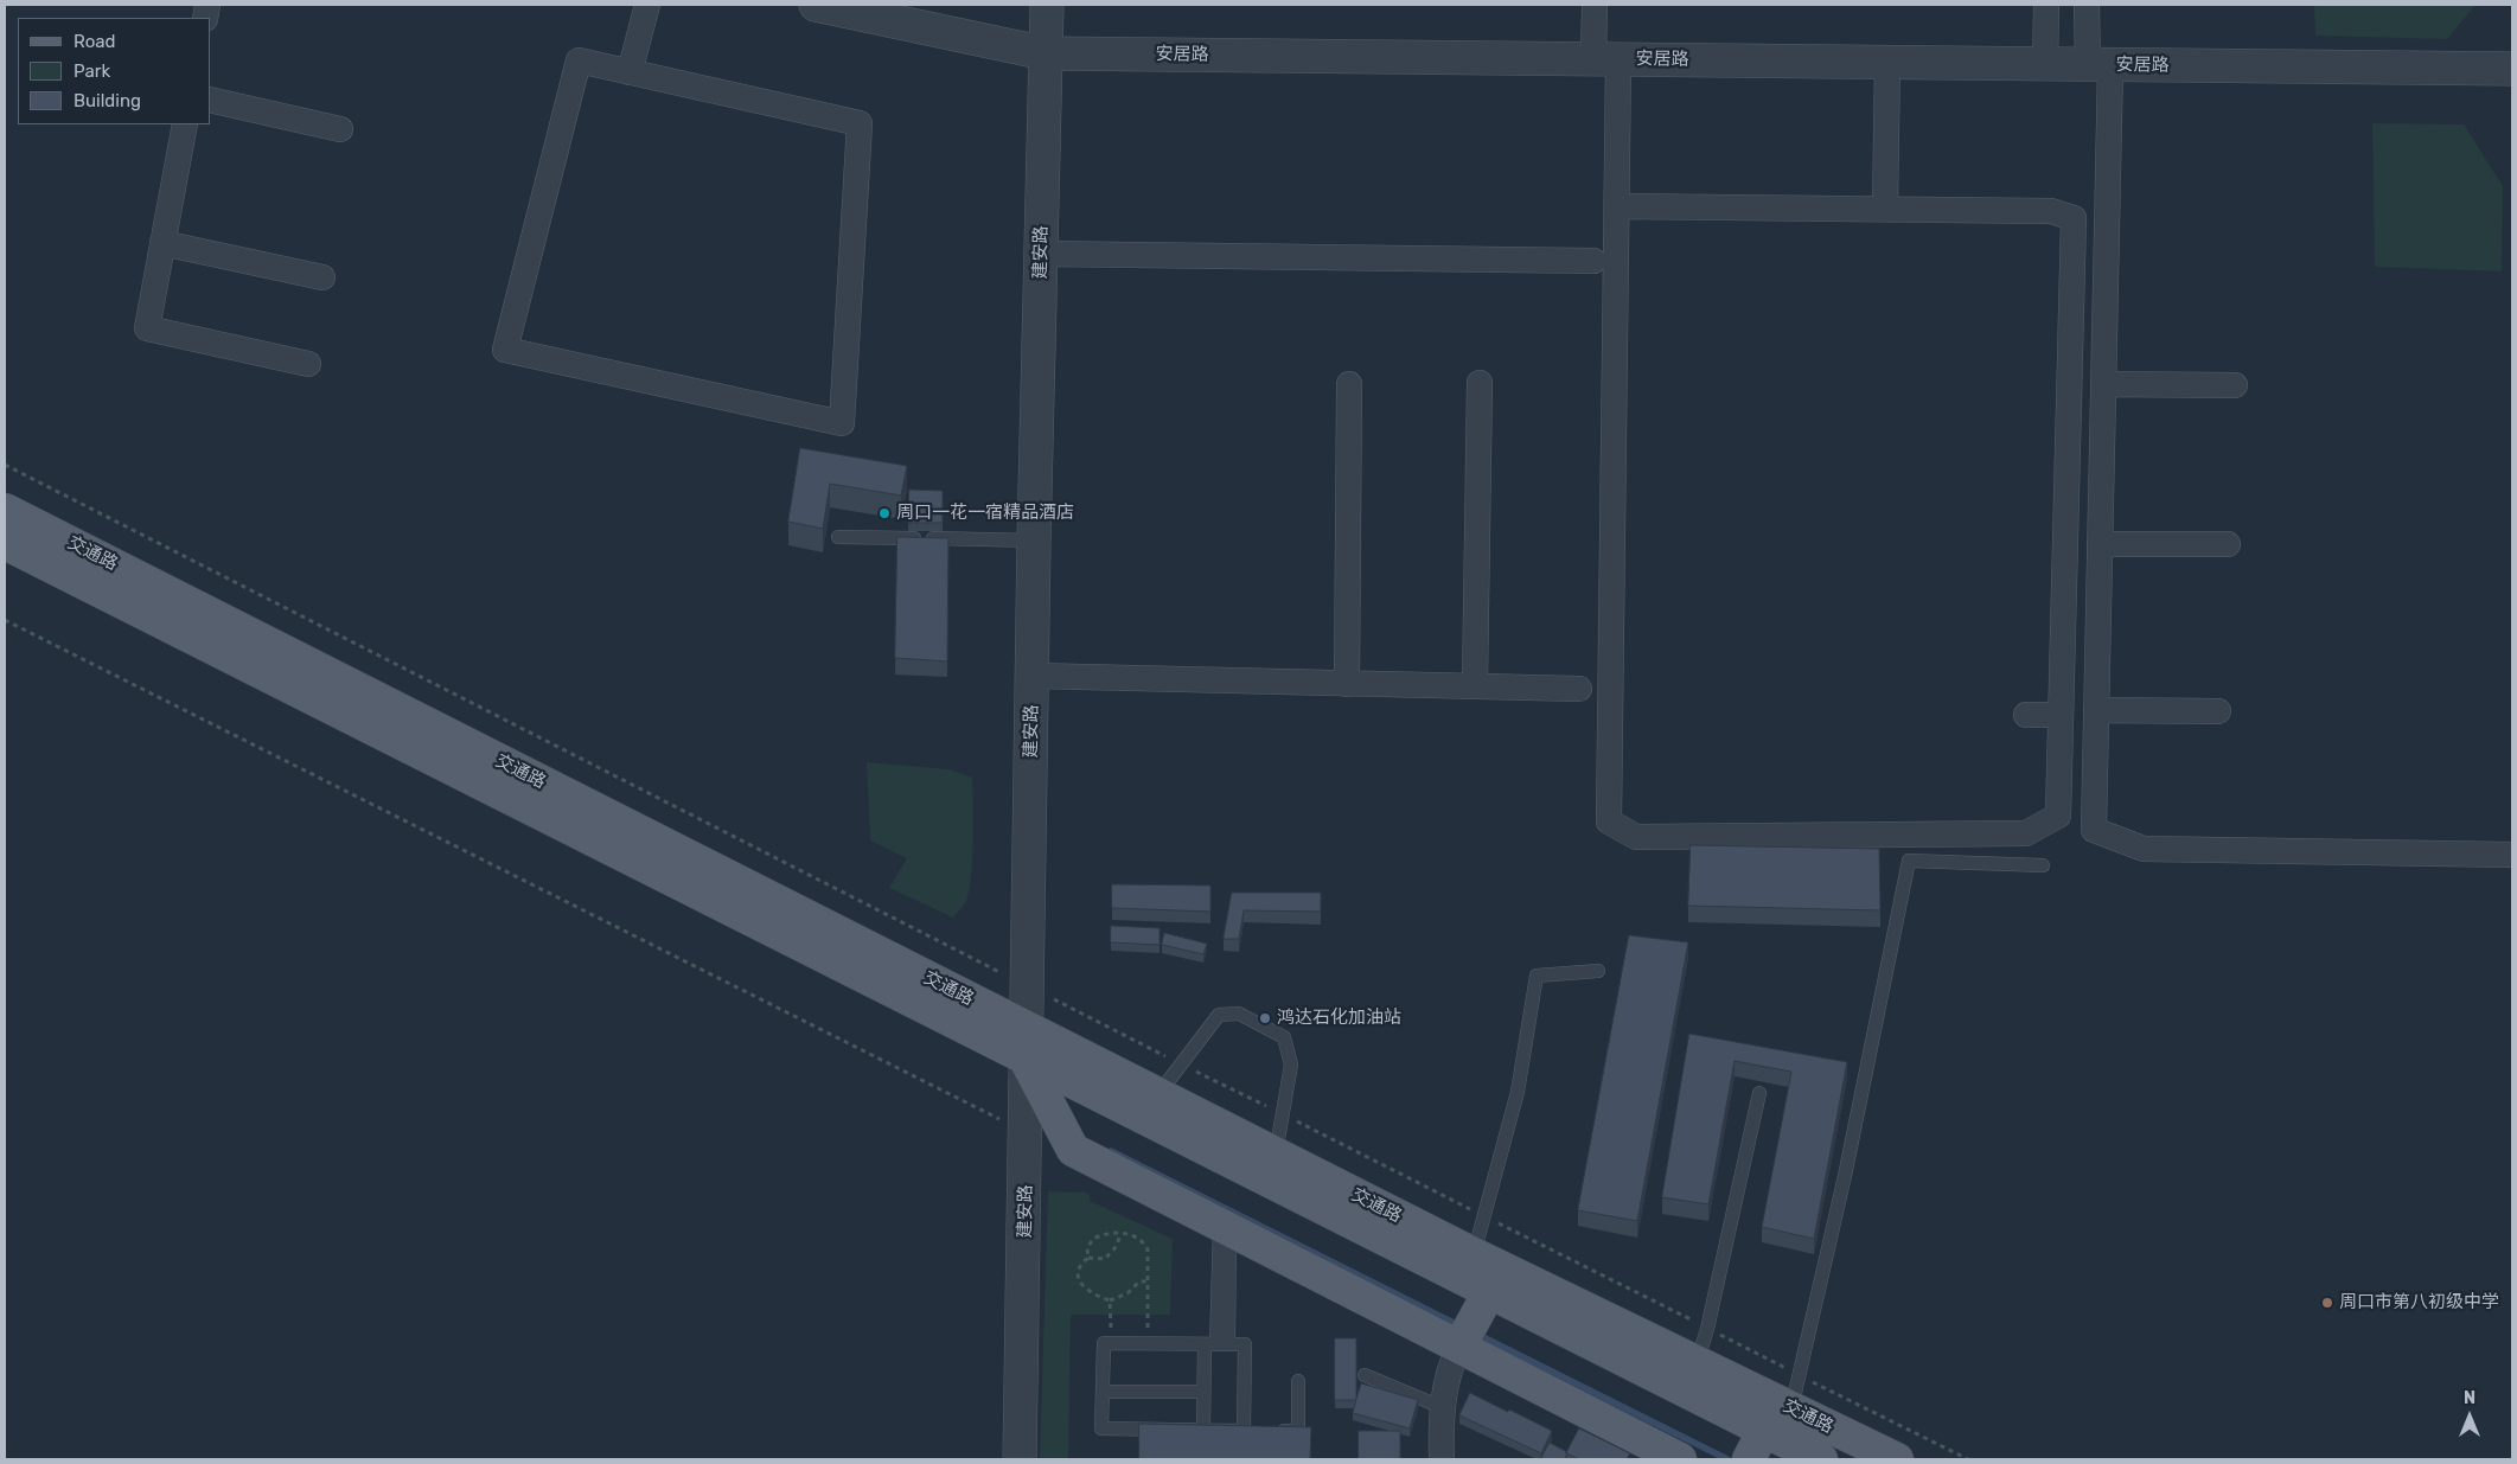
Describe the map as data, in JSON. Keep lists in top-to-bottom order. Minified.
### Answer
{"streets":{"main road":["交通路"],"street":["安居路","建安路"]},"crossings":[["安居路","建安路"],["建安路","交通路"]],"places":["周口一花一宿精品酒店","鸿达石化加油站","周口市第八初级中学"],"legend":["Road","Park","Building"],"north":"top"}
